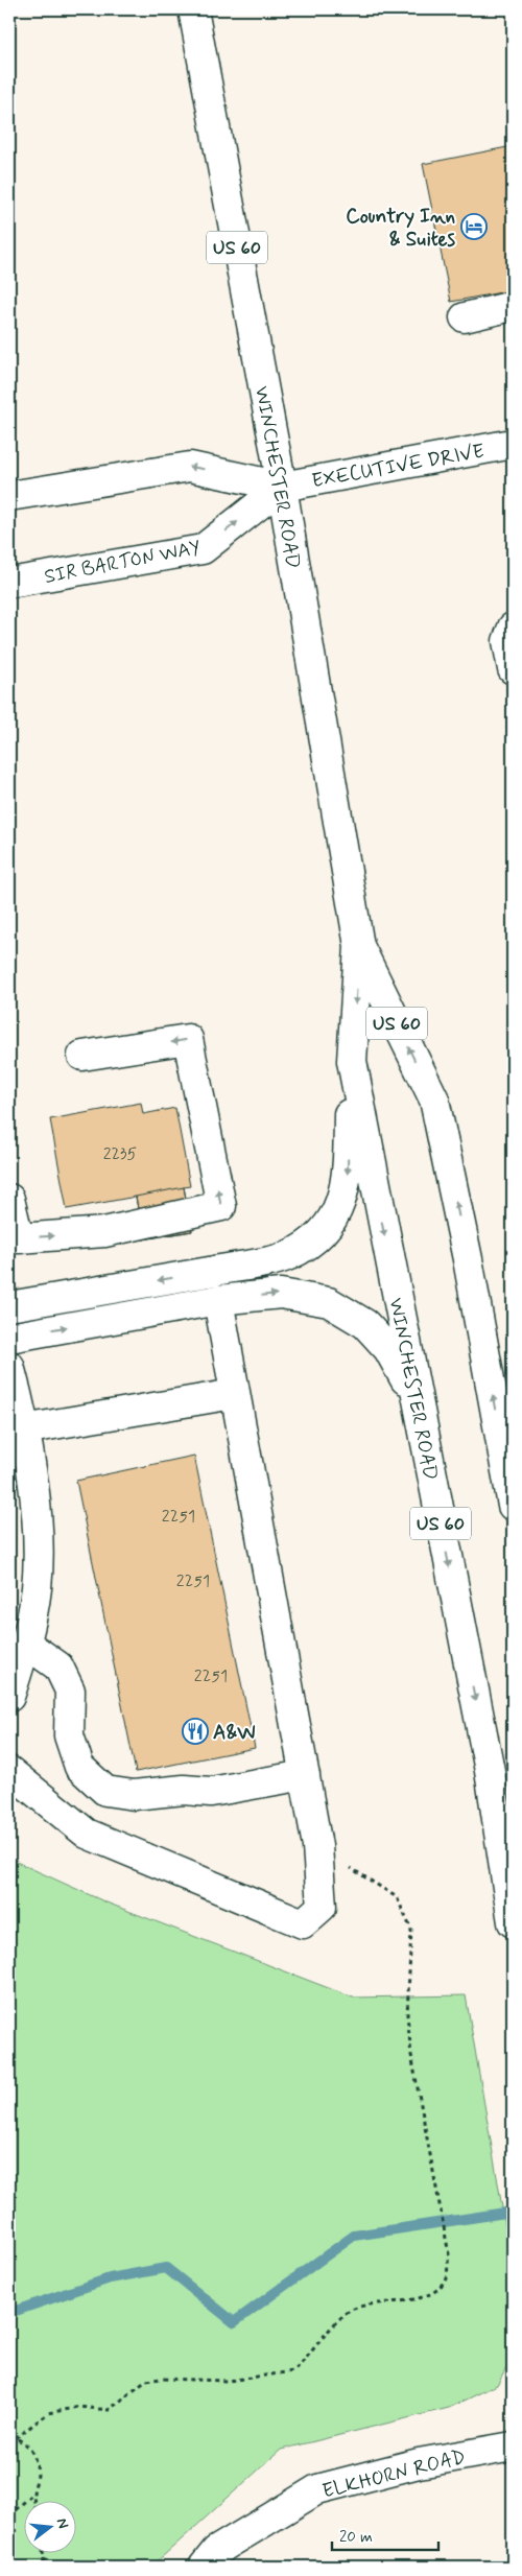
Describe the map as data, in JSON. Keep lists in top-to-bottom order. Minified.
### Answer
{"streets":{"main road":["US 60","EXECUTIVE DRIVE","WINCHESTER ROAD","SIR BARTON WAY","ELKHORN ROAD"]},"crossings":[["EXECUTIVE DRIVE","WINCHESTER ROAD"],["EXECUTIVE DRIVE","SIR BARTON WAY"],["WINCHESTER ROAD","SIR BARTON WAY"]],"places":{"hotel":["Country Inn & Suites"],"restaurant":["A&W"]},"house_numbers":["2235","2251","2251","2251"],"scale_bar":"20 m","north":"right"}
